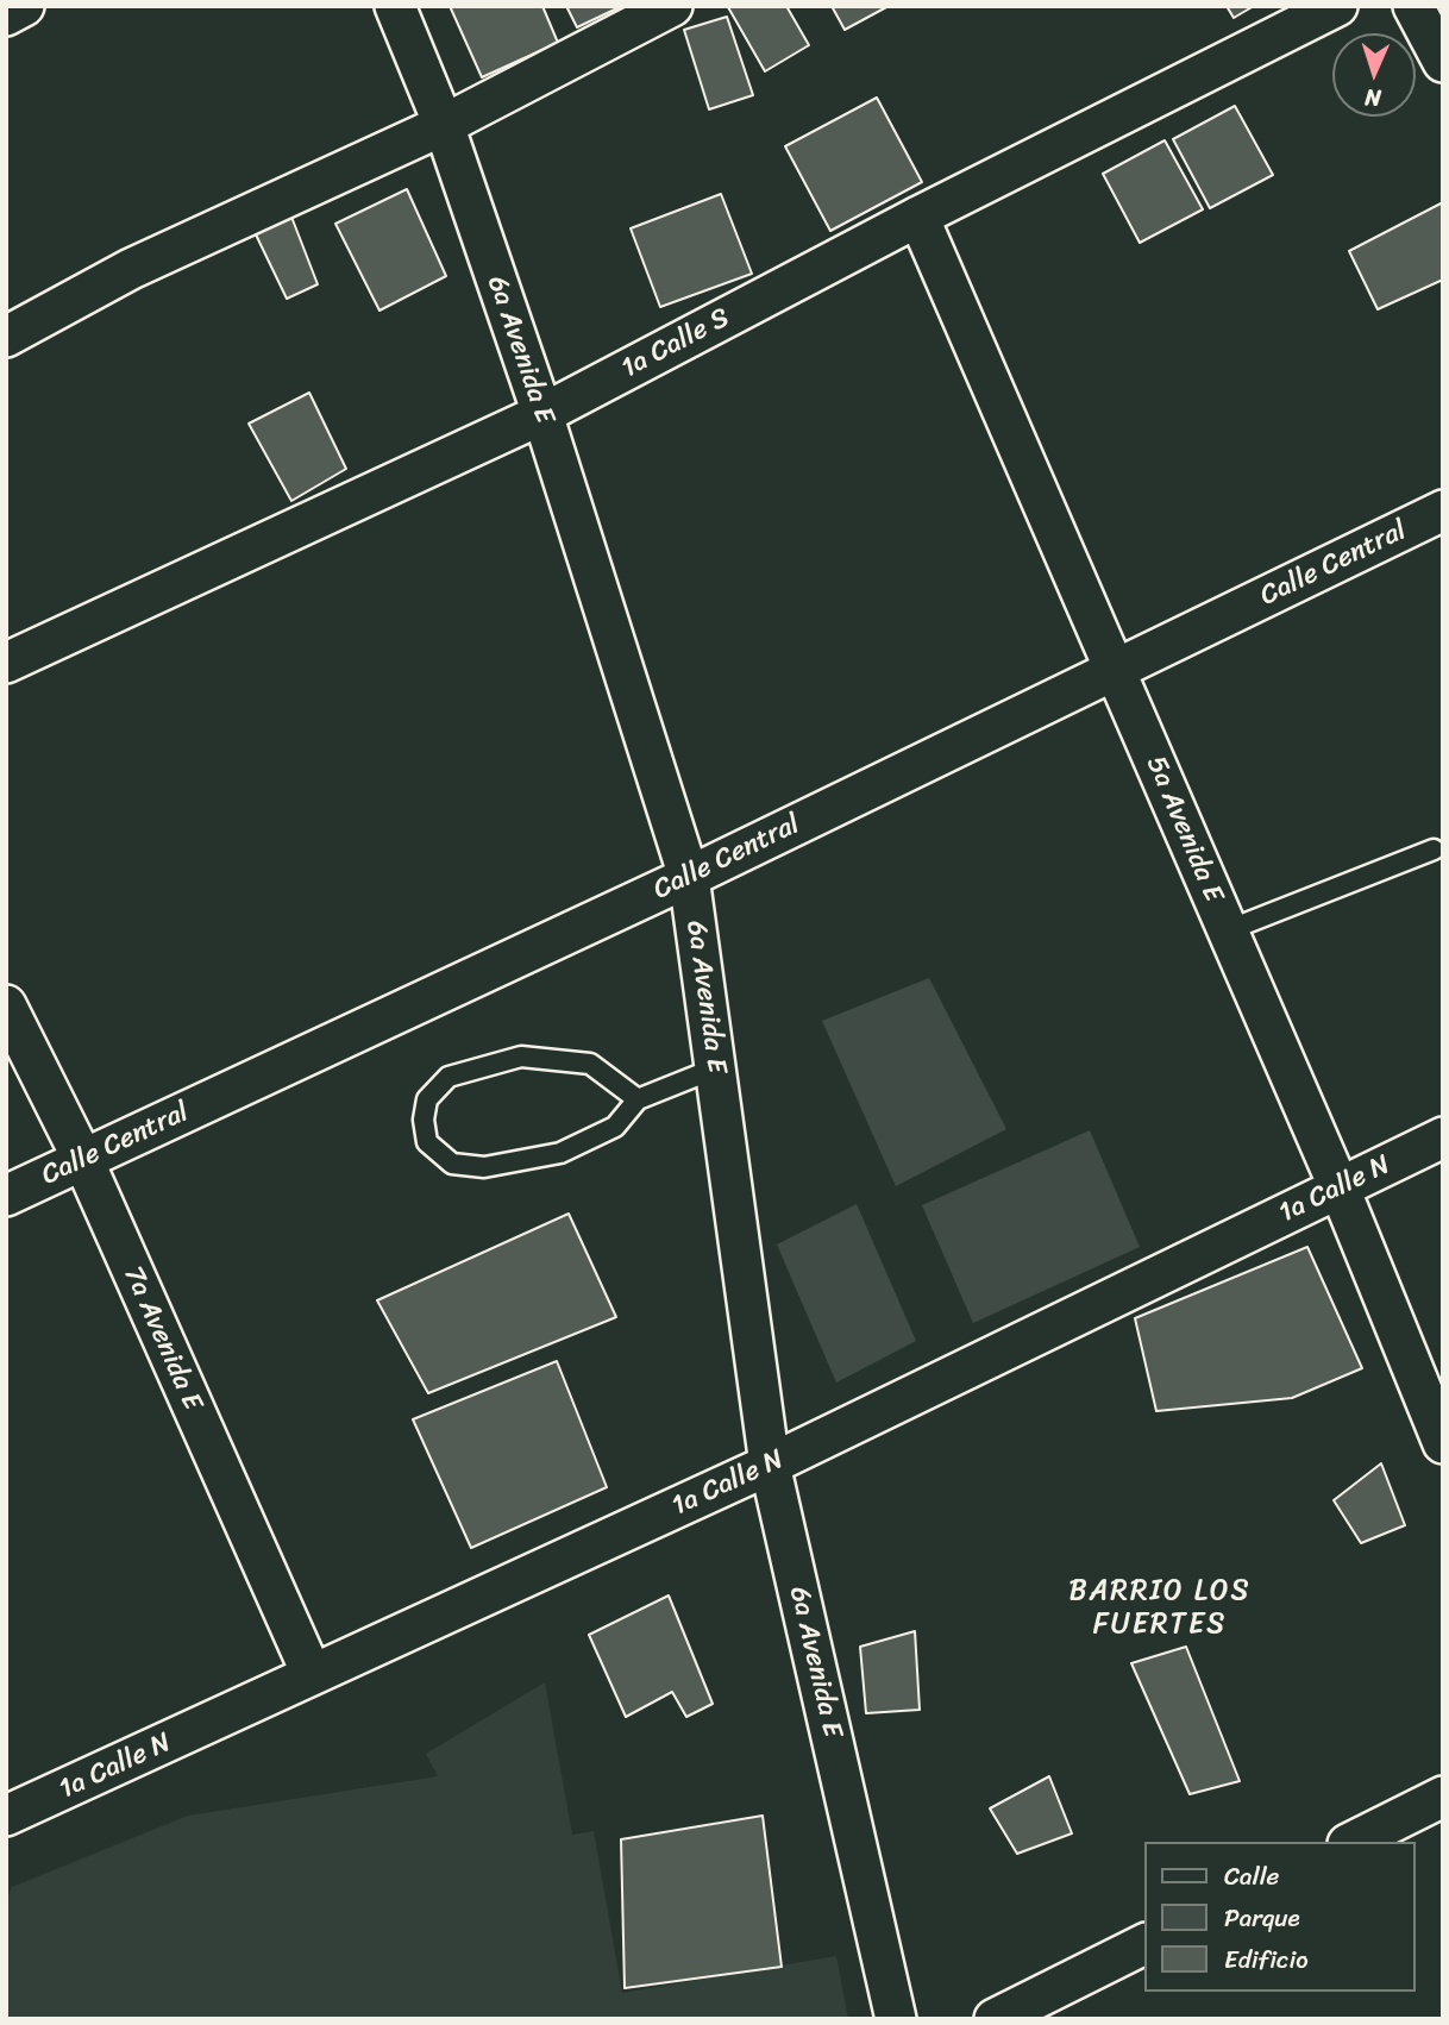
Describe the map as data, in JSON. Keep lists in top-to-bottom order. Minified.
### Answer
{"streets":{"street":["1a Calle S","6a Avenida E","Calle Central","5a Avenida E","1a Calle N","7a Avenida E"]},"crossings":[["1a Calle S","6a Avenida E"],["1a Calle S","5a Avenida E"],["6a Avenida E","Calle Central"],["6a Avenida E","1a Calle N"],["Calle Central","5a Avenida E"],["Calle Central","7a Avenida E"],["5a Avenida E","1a Calle N"],["1a Calle N","7a Avenida E"]],"districts":["BARRIO LOS FUERTES"],"legend":["Calle","Parque","Edificio"],"north":"bottom"}
